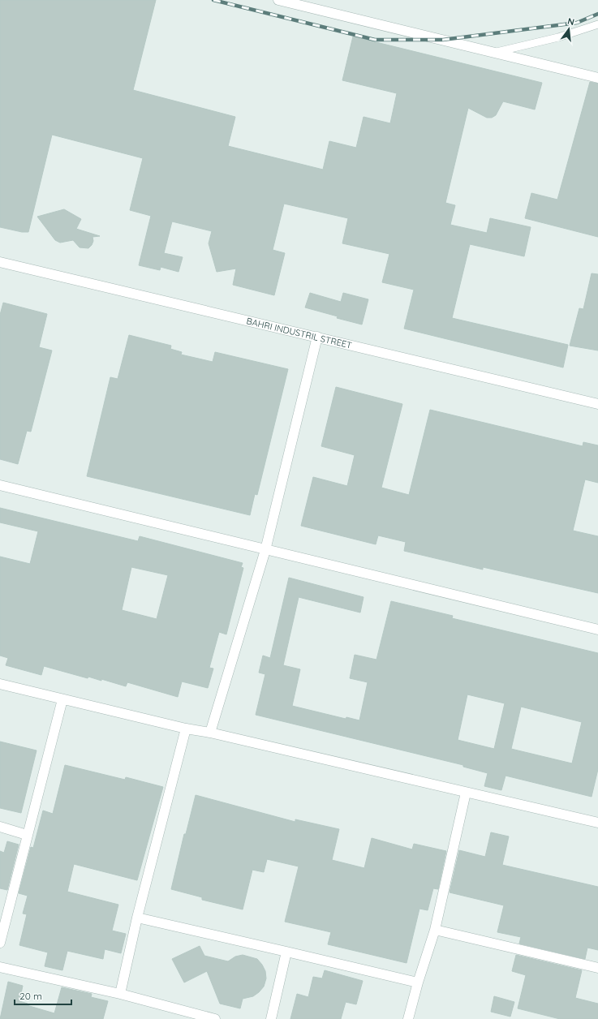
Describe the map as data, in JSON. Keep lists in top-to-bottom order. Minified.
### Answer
{"streets":{"street":["BAHRI INDUSTRIL STREET"]},"scale_bar":"20 m","north":"top"}
